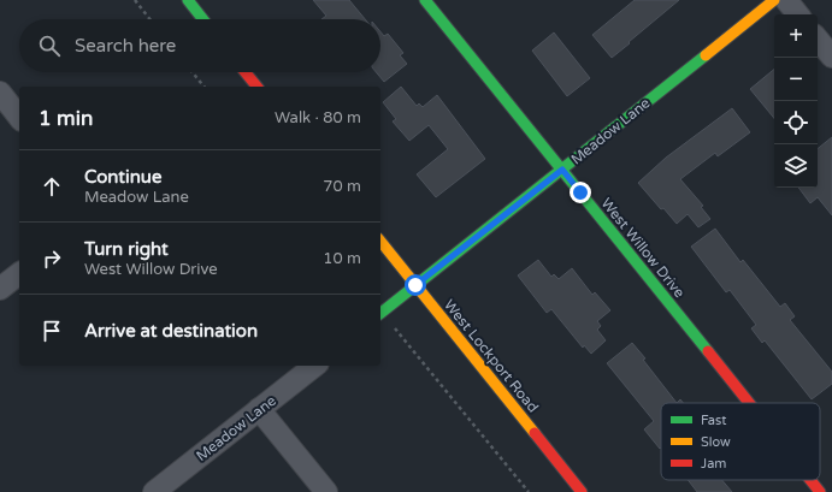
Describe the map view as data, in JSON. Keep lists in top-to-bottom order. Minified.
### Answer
{"streets":{"street":["Meadow Lane","West Willow Drive","West Lockport Road"]},"crossings":[["Meadow Lane","West Willow Drive"],["Meadow Lane","West Lockport Road"]],"legend":["Fast","Slow","Jam"],"page":{"map_buttons":["+","−"],"search":"Search here","heading":["1 min","Walk · 80 m"],"list":[["Continue","Meadow Lane","70 m"],["Turn right","West Willow Drive","10 m"],"Arrive at destination"]}}
